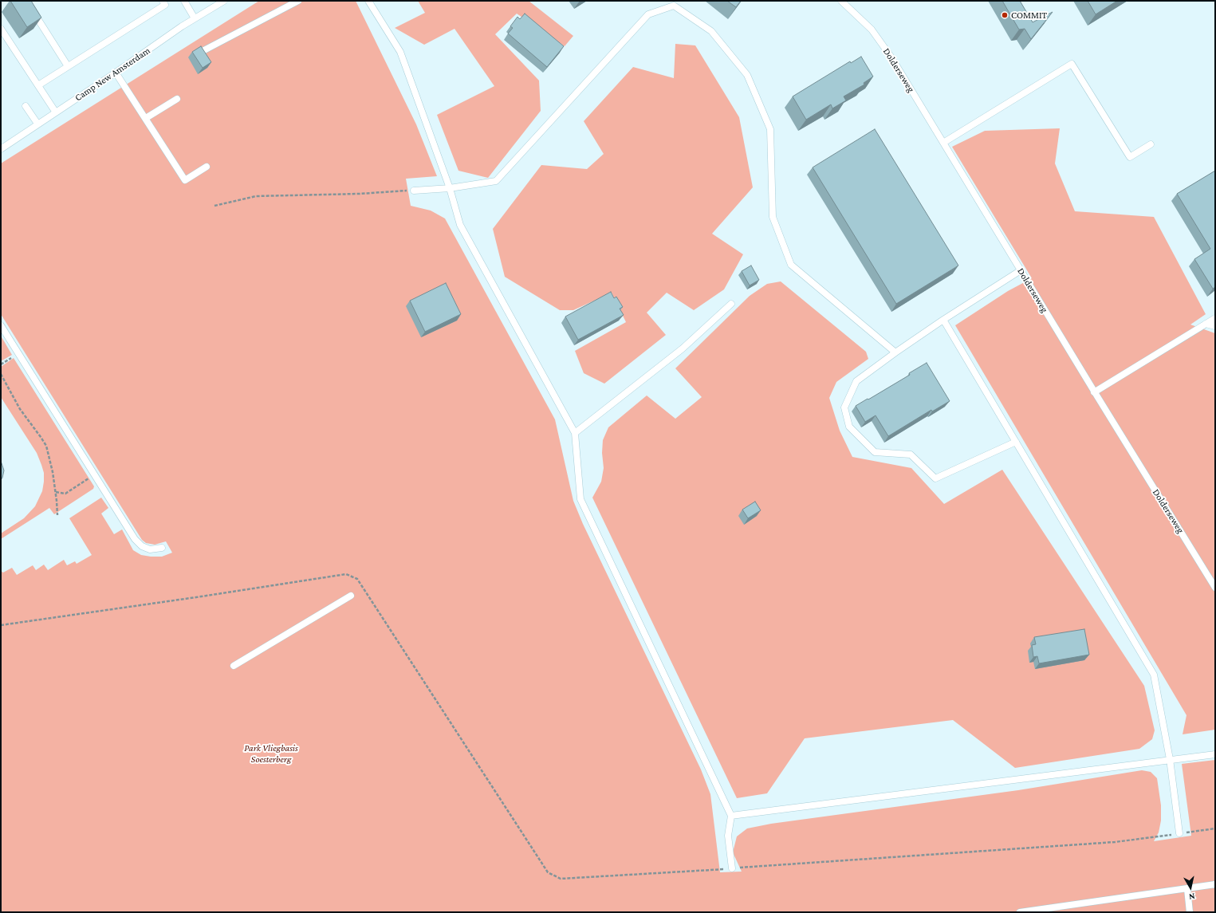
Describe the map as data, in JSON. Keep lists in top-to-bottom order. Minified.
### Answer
{"streets":{"lane":["Dolderseweg","Camp New Amsterdam"]},"parks":["Park Vliegbasis Soesterberg"],"places":["COMMIT"],"north":"bottom"}
